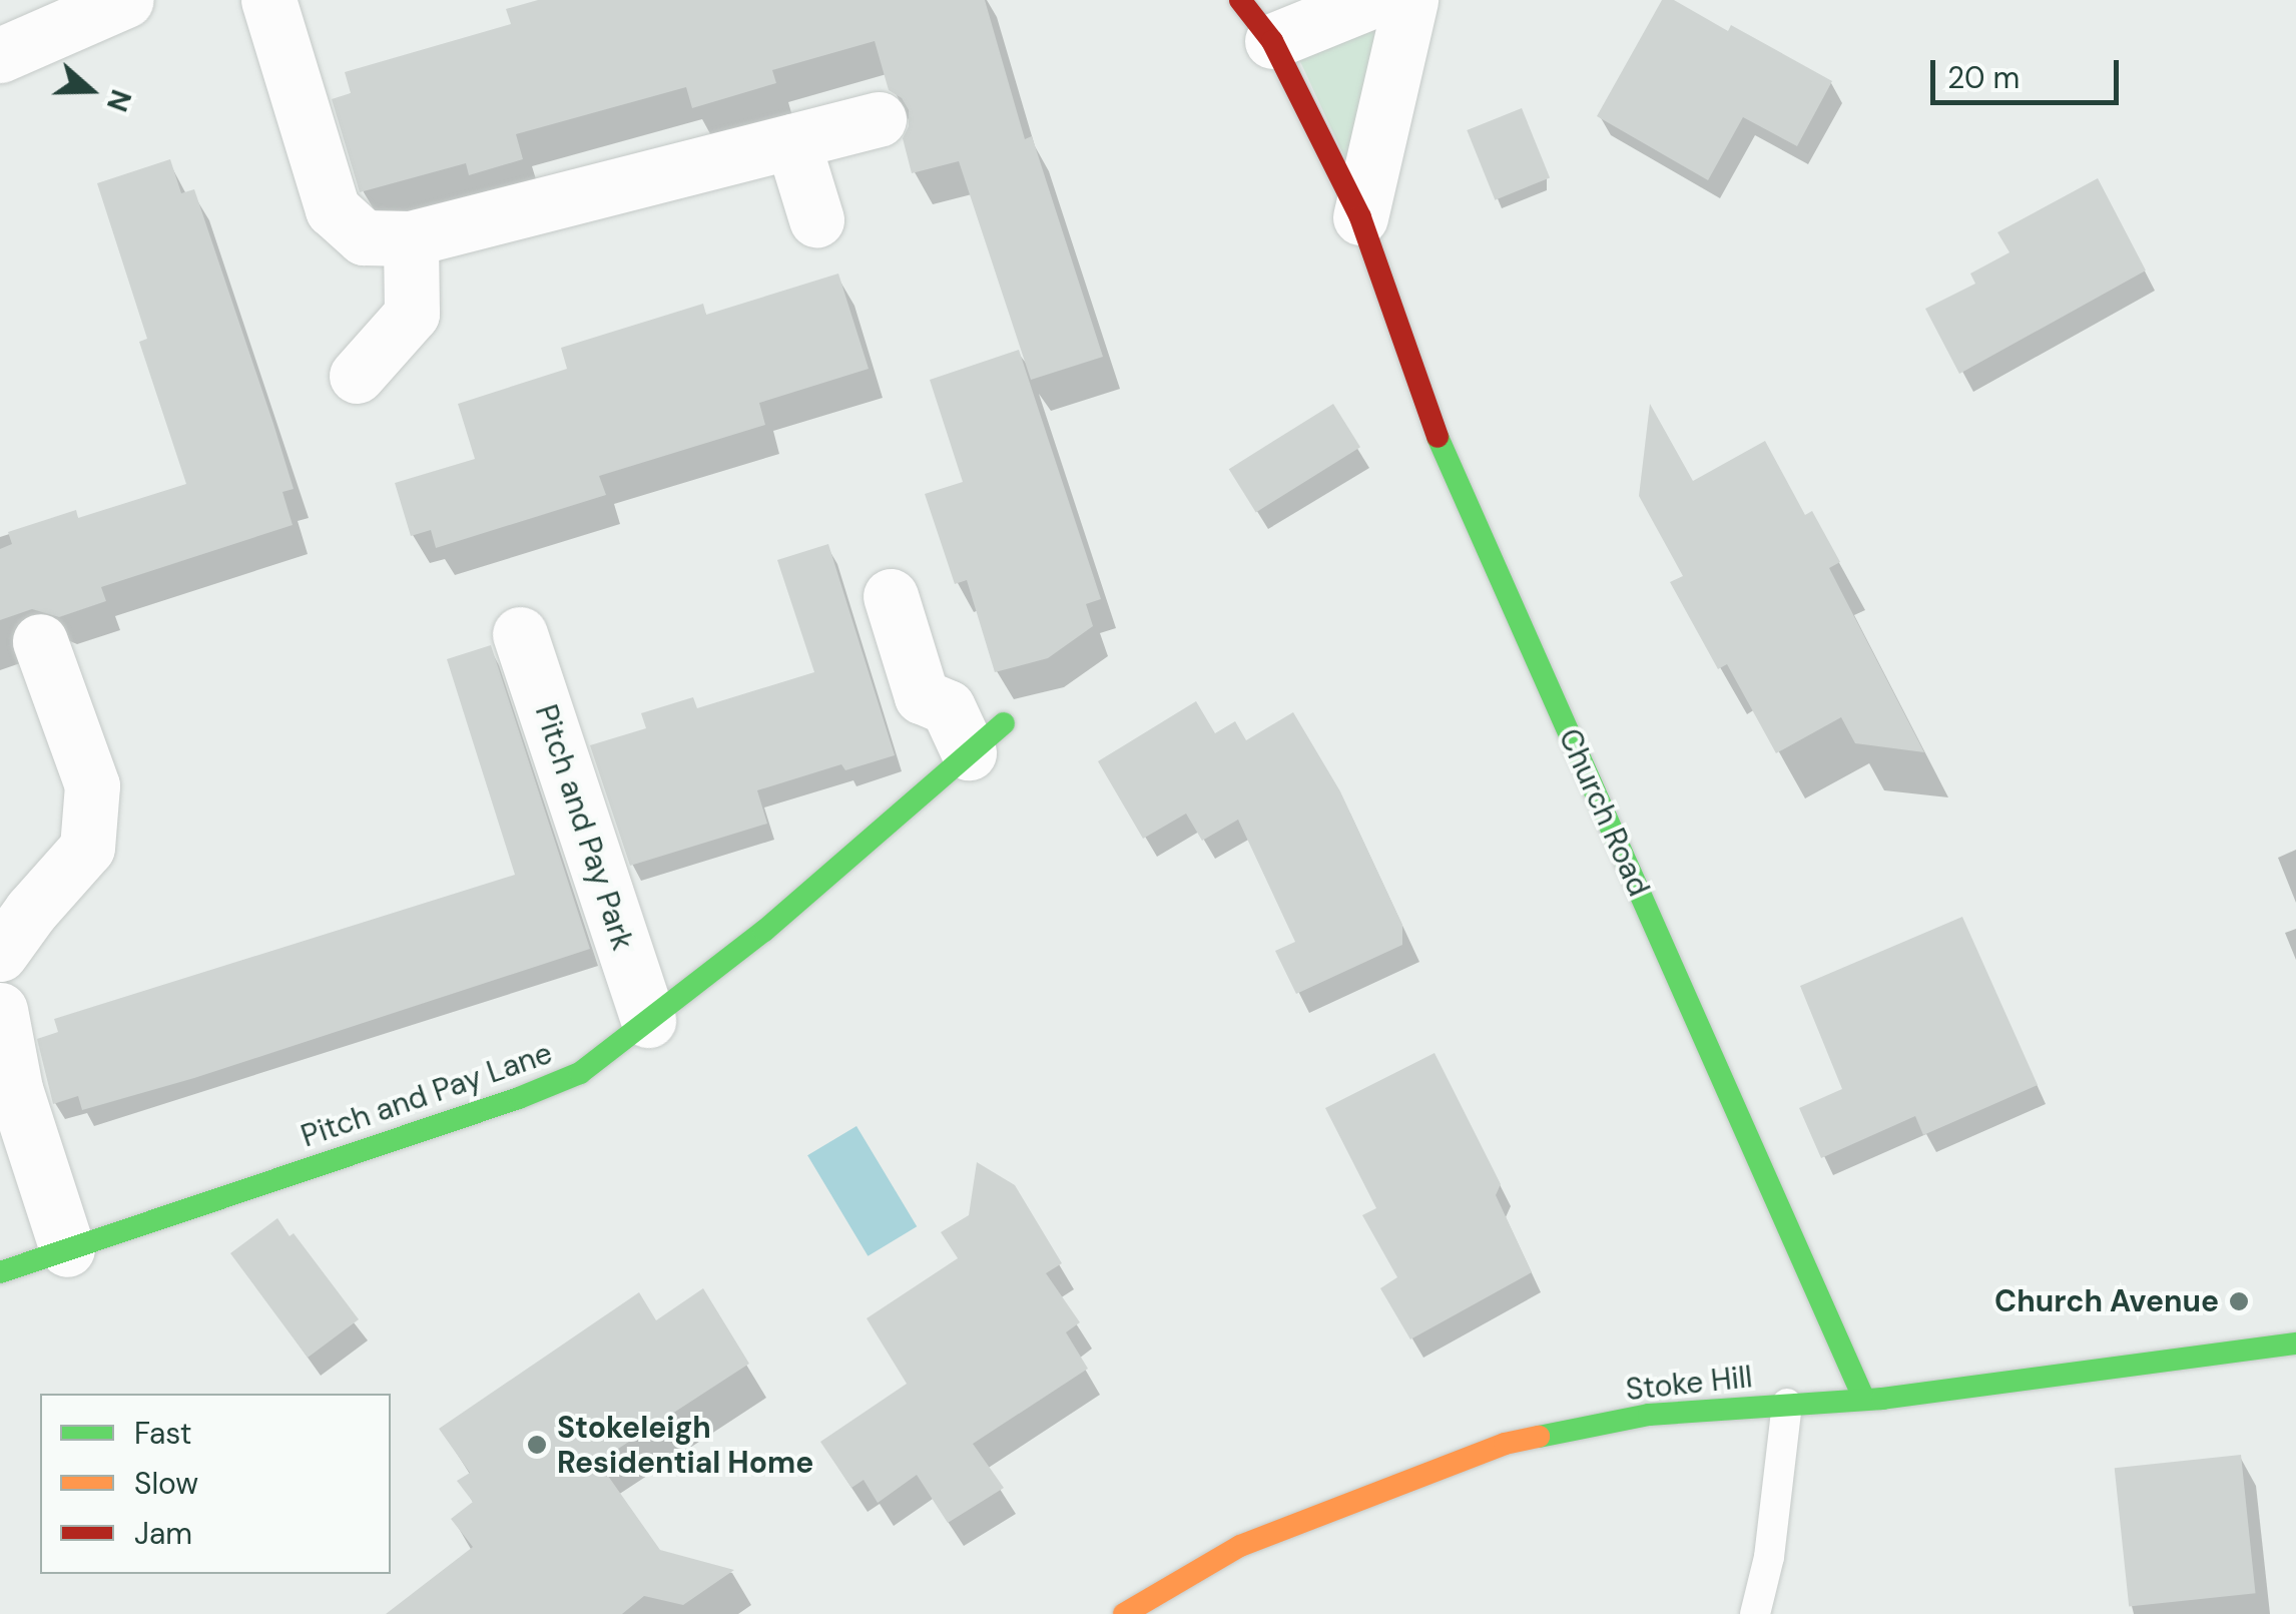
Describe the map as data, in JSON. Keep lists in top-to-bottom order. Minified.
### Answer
{"streets":{"street":["Church Road","Pitch and Pay Park","Pitch and Pay Lane","Stoke Hill"]},"crossings":[["Church Road","Stoke Hill"],["Pitch and Pay Park","Pitch and Pay Lane"]],"places":["Church Avenue","Stokeleigh Residential Home"],"legend":["Fast","Slow","Jam"],"scale_bar":"20 m","north":"right"}
